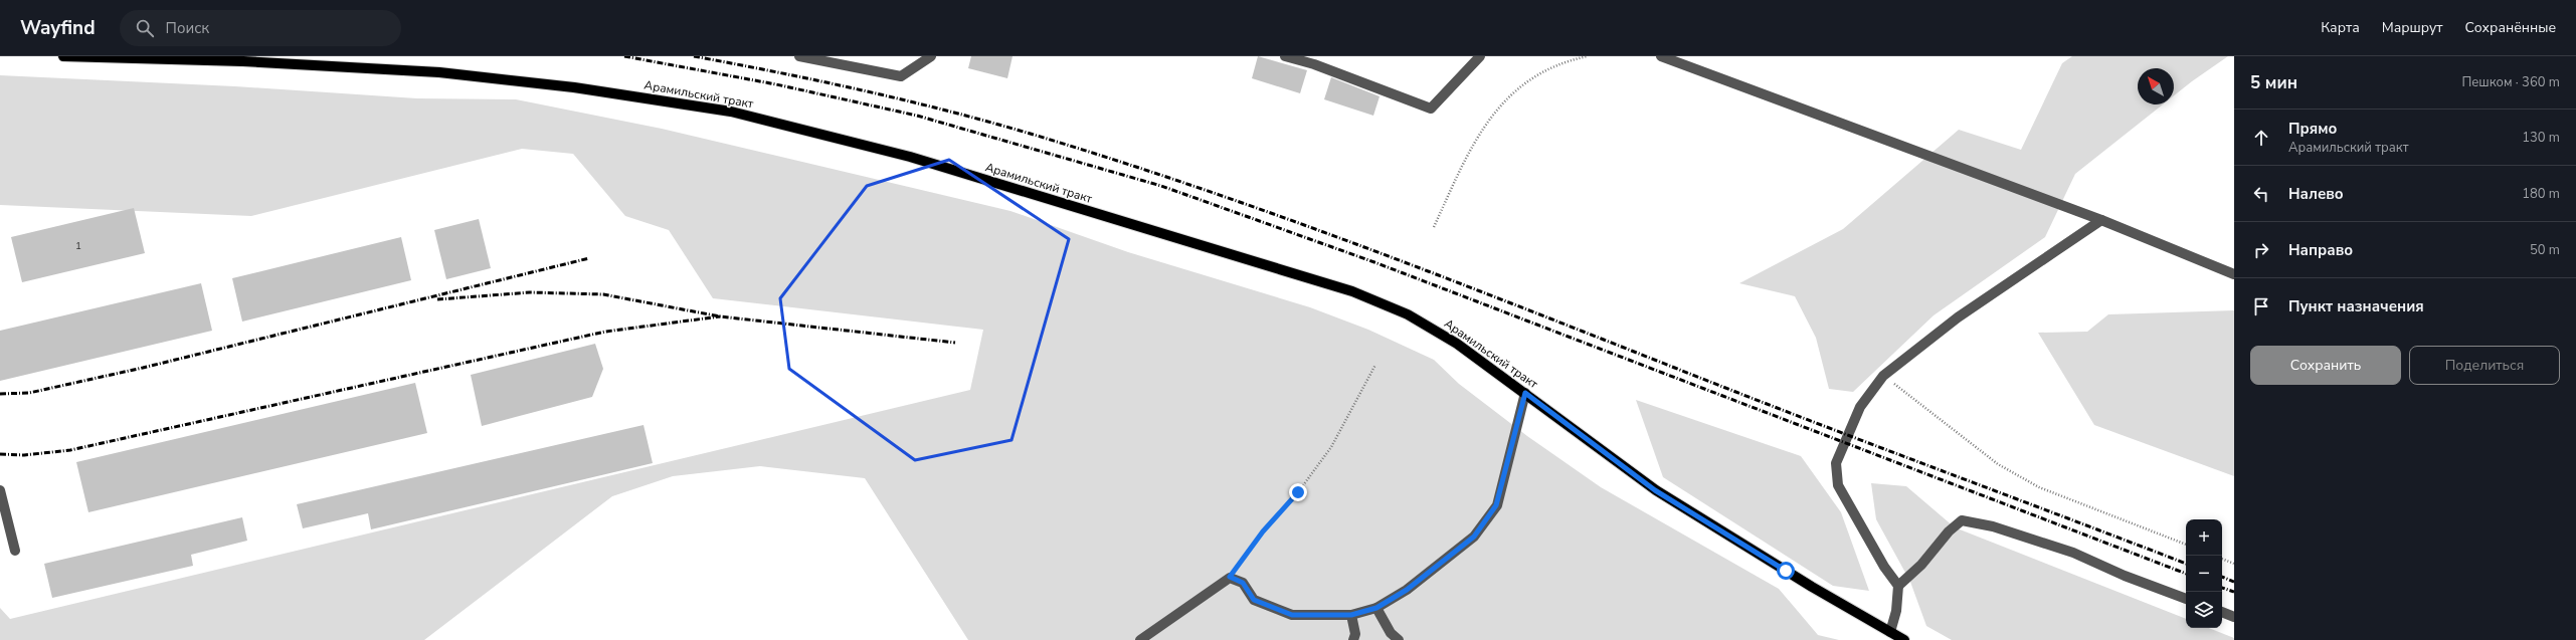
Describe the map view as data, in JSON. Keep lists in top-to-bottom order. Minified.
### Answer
{"streets":{"main road":["Арамильский тракт"]},"house_numbers":["1"],"north":"top left","page":{"header":"Wayfind","search":"Поиск","nav":["Карта","Маршрут","Сохранённые"],"heading":["5 мин","Пешком · 360 m"],"list":[["Прямо","Арамильский тракт","130 m"],["Налево","180 m"],["Направо","50 m"],"Пункт назначения"],"buttons":["Сохранить","Поделиться"],"map_buttons":["+","−"]}}
